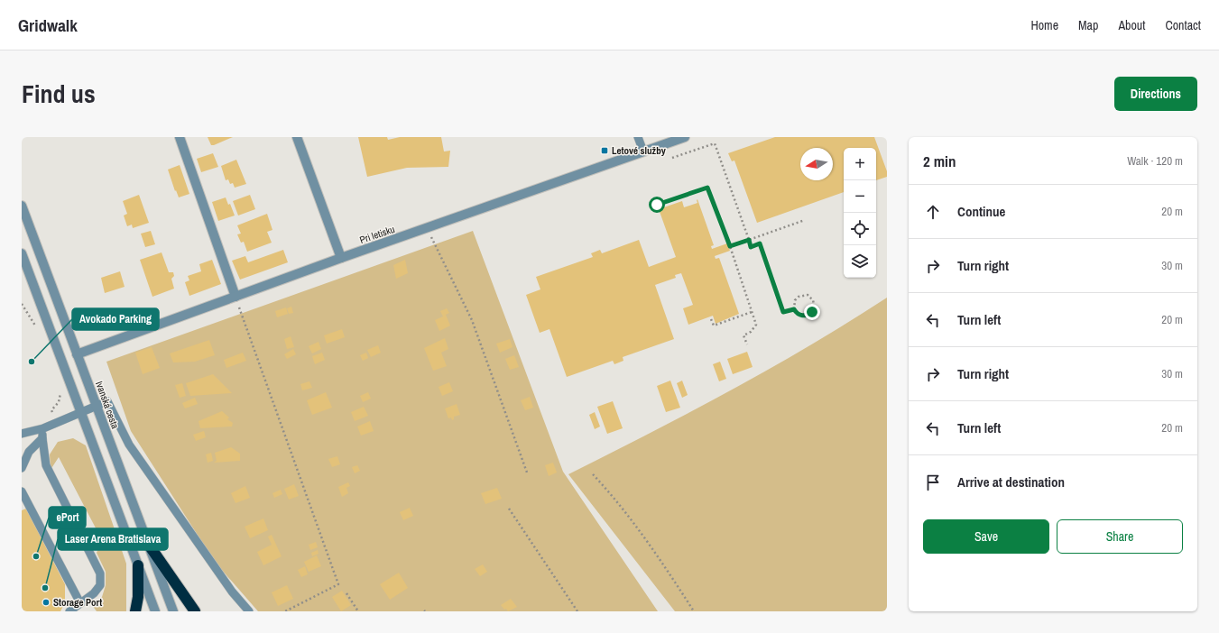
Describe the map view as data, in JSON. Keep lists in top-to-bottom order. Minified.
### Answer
{"streets":{"street":["Pri letisku","Ivanská cesta"]},"crossings":[["Pri letisku","Ivanská cesta"]],"places":{"transit":["Letové služby"],"other":["Avokado Parking","ePort","Laser Arena Bratislava","Storage Port"]},"north":"left","page":{"header":"Gridwalk","nav":["Home","Map","About","Contact"],"title":"Find us","buttons":["Directions",["Save","Share"]],"heading":["2 min","Walk · 120 m"],"map_buttons":["+","−"],"list":[["Continue","20 m"],["Turn right","30 m"],["Turn left","20 m"],["Turn right","30 m"],["Turn left","20 m"],"Arrive at destination"]}}
